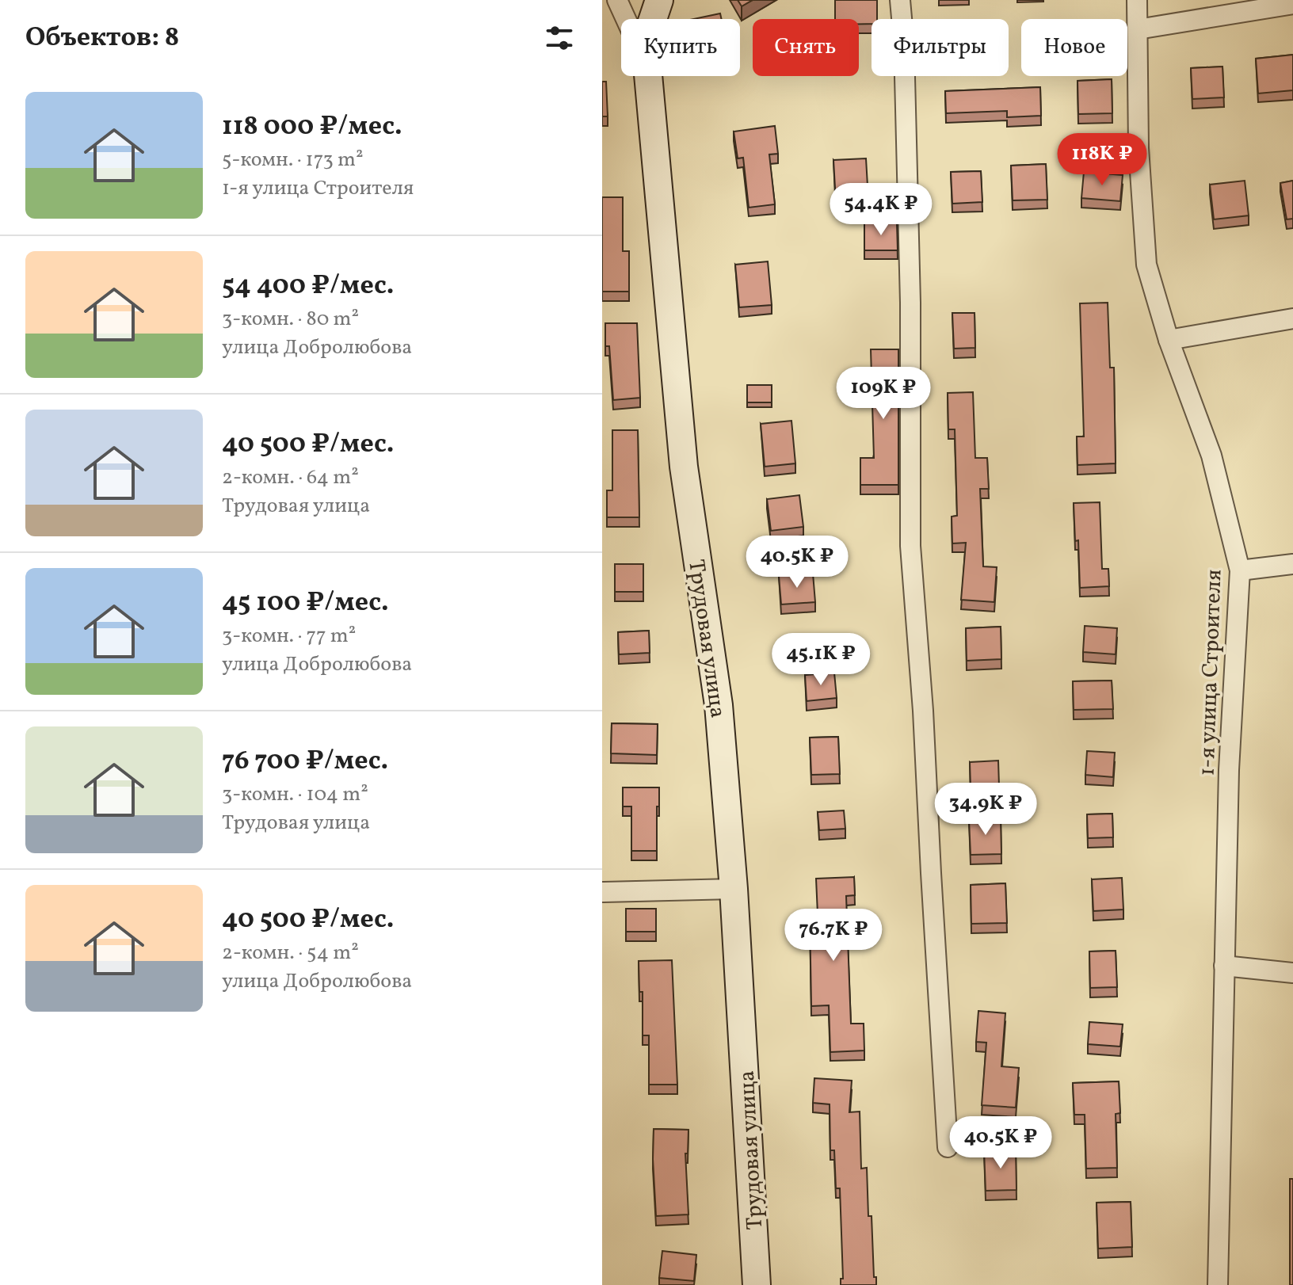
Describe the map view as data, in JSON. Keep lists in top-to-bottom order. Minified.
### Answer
{"streets":{"street":["Трудовая улица","1-я улица Строителя"]},"page":{"heading":"Объектов: 8","chip":["Купить","Снять","Фильтры","Новое"],"list":[{"name":"118 000 ₽/мес.","note":"5-комн. · 173 m² · 1-я улица Строителя"},{"name":"54 400 ₽/мес.","note":"3-комн. · 80 m² · улица Добролюбова"},{"name":"40 500 ₽/мес.","note":"2-комн. · 64 m² · Трудовая улица"},{"name":"45 100 ₽/мес.","note":"3-комн. · 77 m² · улица Добролюбова"},{"name":"76 700 ₽/мес.","note":"3-комн. · 104 m² · Трудовая улица"},{"name":"40 500 ₽/мес.","note":"2-комн. · 54 m² · улица Добролюбова"}],"price":["118K ₽","54.4K ₽","109K ₽","40.5K ₽","45.1K ₽","34.9K ₽","76.7K ₽","40.5K ₽"]}}
